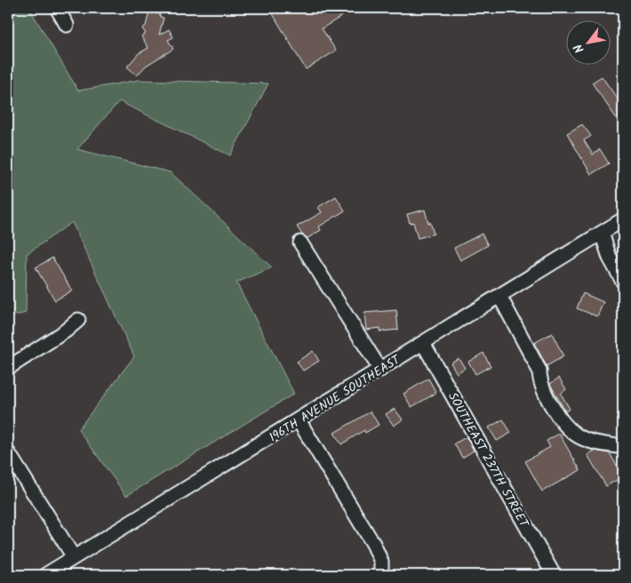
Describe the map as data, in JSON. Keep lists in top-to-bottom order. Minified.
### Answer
{"streets":{"street":["196TH AVENUE SOUTHEAST","SOUTHEAST 237TH STREET"]},"crossings":[["196TH AVENUE SOUTHEAST","SOUTHEAST 237TH STREET"]],"north":"bottom left"}
